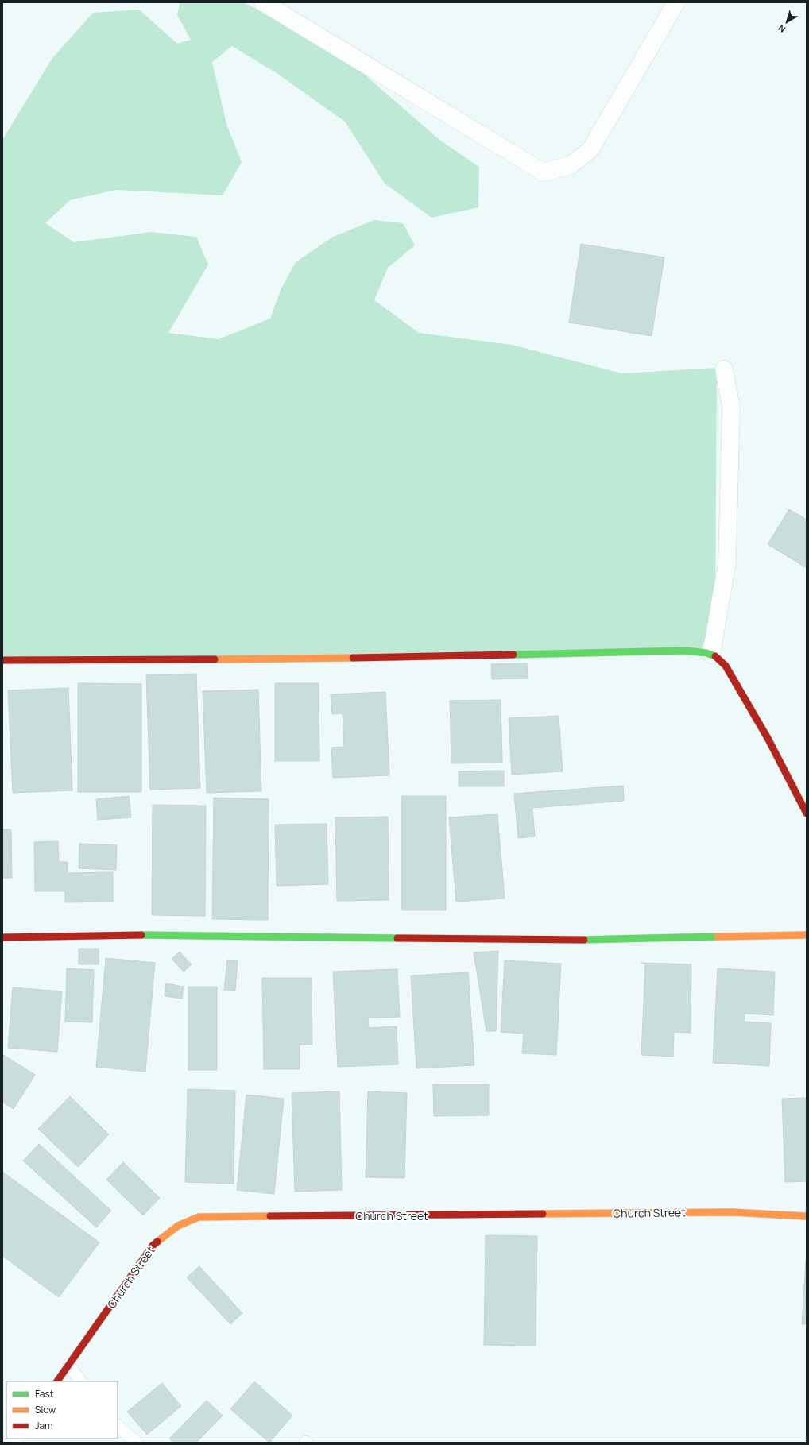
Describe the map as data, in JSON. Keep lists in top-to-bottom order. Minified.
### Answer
{"streets":{"street":["Church Street"]},"legend":["Fast","Slow","Jam"],"north":"bottom left"}
